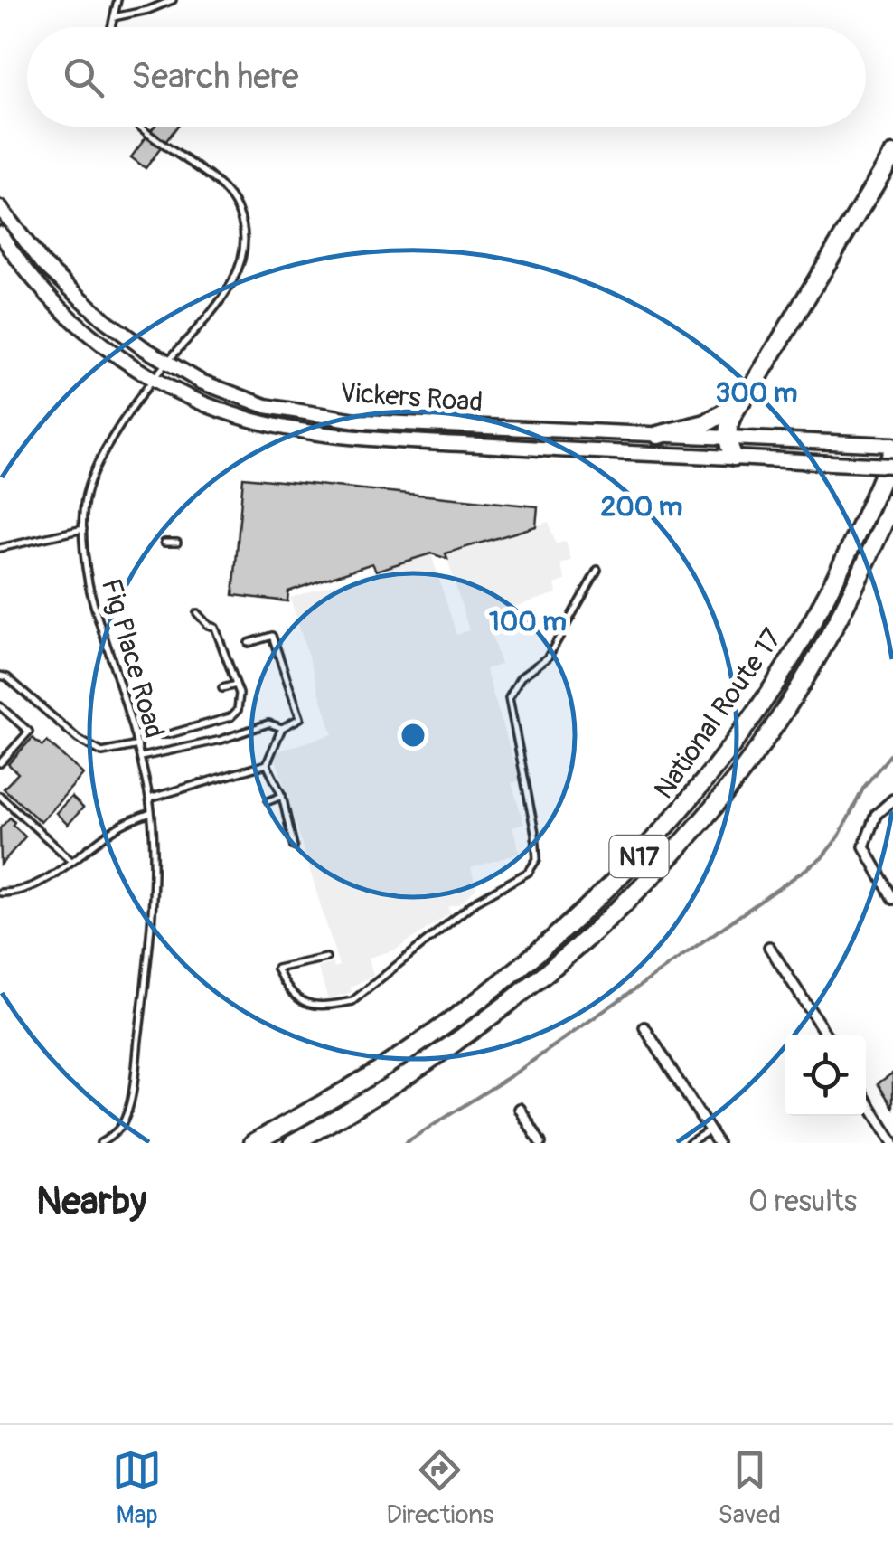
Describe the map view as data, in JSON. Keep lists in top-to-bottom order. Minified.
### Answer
{"streets":{"highway":["National Route 17","N17"],"main road":["Vickers Road"],"lane":["Fig Place Road"]},"crossings":[["Vickers Road","Fig Place Road"],["Vickers Road","National Route 17"]],"page":{"search":"Search here","heading":["Nearby","0 results"],"nav":["Map","Directions","Saved"]},"rings":["300 m","200 m","100 m"]}
